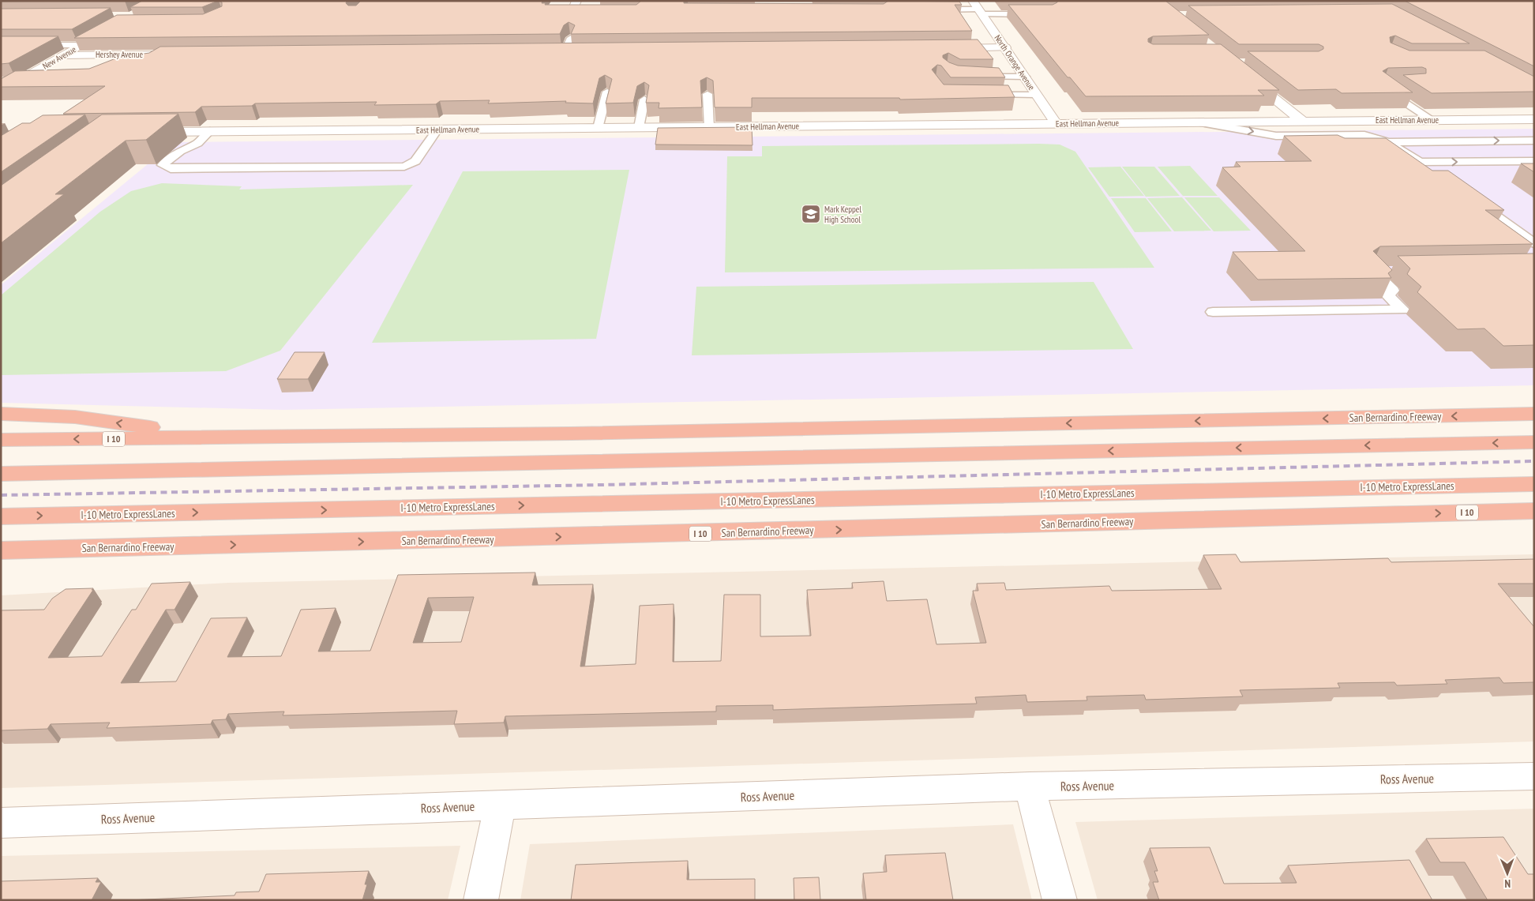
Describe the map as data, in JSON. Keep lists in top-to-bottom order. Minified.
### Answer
{"streets":{"highway":["San Bernardino Freeway","I 10","I-10 Metro ExpressLanes"],"street":["Hershey Avenue","New Avenue","North Orange Avenue","East Hellman Avenue","Ross Avenue"]},"crossings":[["Hershey Avenue","New Avenue"],["North Orange Avenue","East Hellman Avenue"]],"places":{"school or university":["Mark Keppel High School"]},"north":"bottom"}
